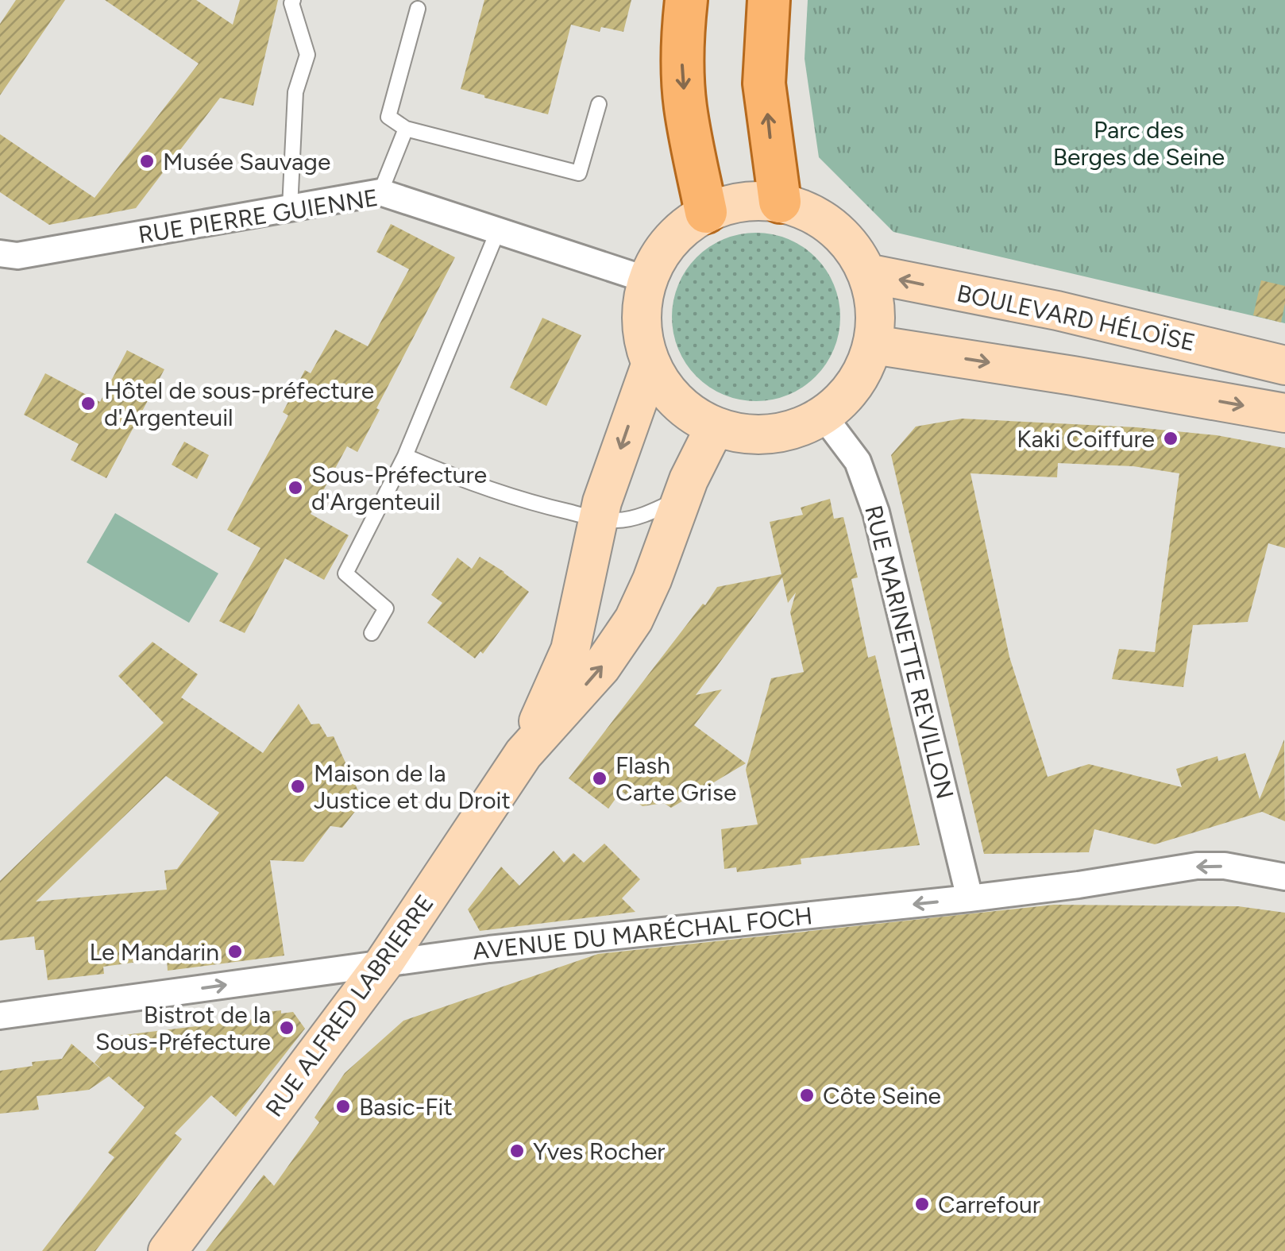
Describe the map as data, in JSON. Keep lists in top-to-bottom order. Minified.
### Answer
{"streets":{"main road":["BOULEVARD HÉLOÏSE","RUE ALFRED LABRIERRE"],"street":["RUE PIERRE GUIENNE","RUE MARINETTE REVILLON","AVENUE DU MARÉCHAL FOCH"]},"crossings":[["RUE PIERRE GUIENNE","BOULEVARD HÉLOÏSE"],["RUE PIERRE GUIENNE","RUE MARINETTE REVILLON"],["RUE PIERRE GUIENNE","RUE ALFRED LABRIERRE"],["BOULEVARD HÉLOÏSE","RUE MARINETTE REVILLON"],["BOULEVARD HÉLOÏSE","RUE ALFRED LABRIERRE"],["RUE MARINETTE REVILLON","AVENUE DU MARÉCHAL FOCH"],["RUE MARINETTE REVILLON","RUE ALFRED LABRIERRE"],["AVENUE DU MARÉCHAL FOCH","RUE ALFRED LABRIERRE"]],"parks":["Parc des Berges de Seine"],"places":["Musée Sauvage","Hôtel de sous-préfecture d'Argenteuil","Kaki Coiffure","Sous-Préfecture d'Argenteuil","Flash Carte Grise","Maison de la Justice et du Droit","Le Mandarin","Bistrot de la Sous-Préfecture","Côte Seine","Basic-Fit","Yves Rocher","Carrefour"]}
